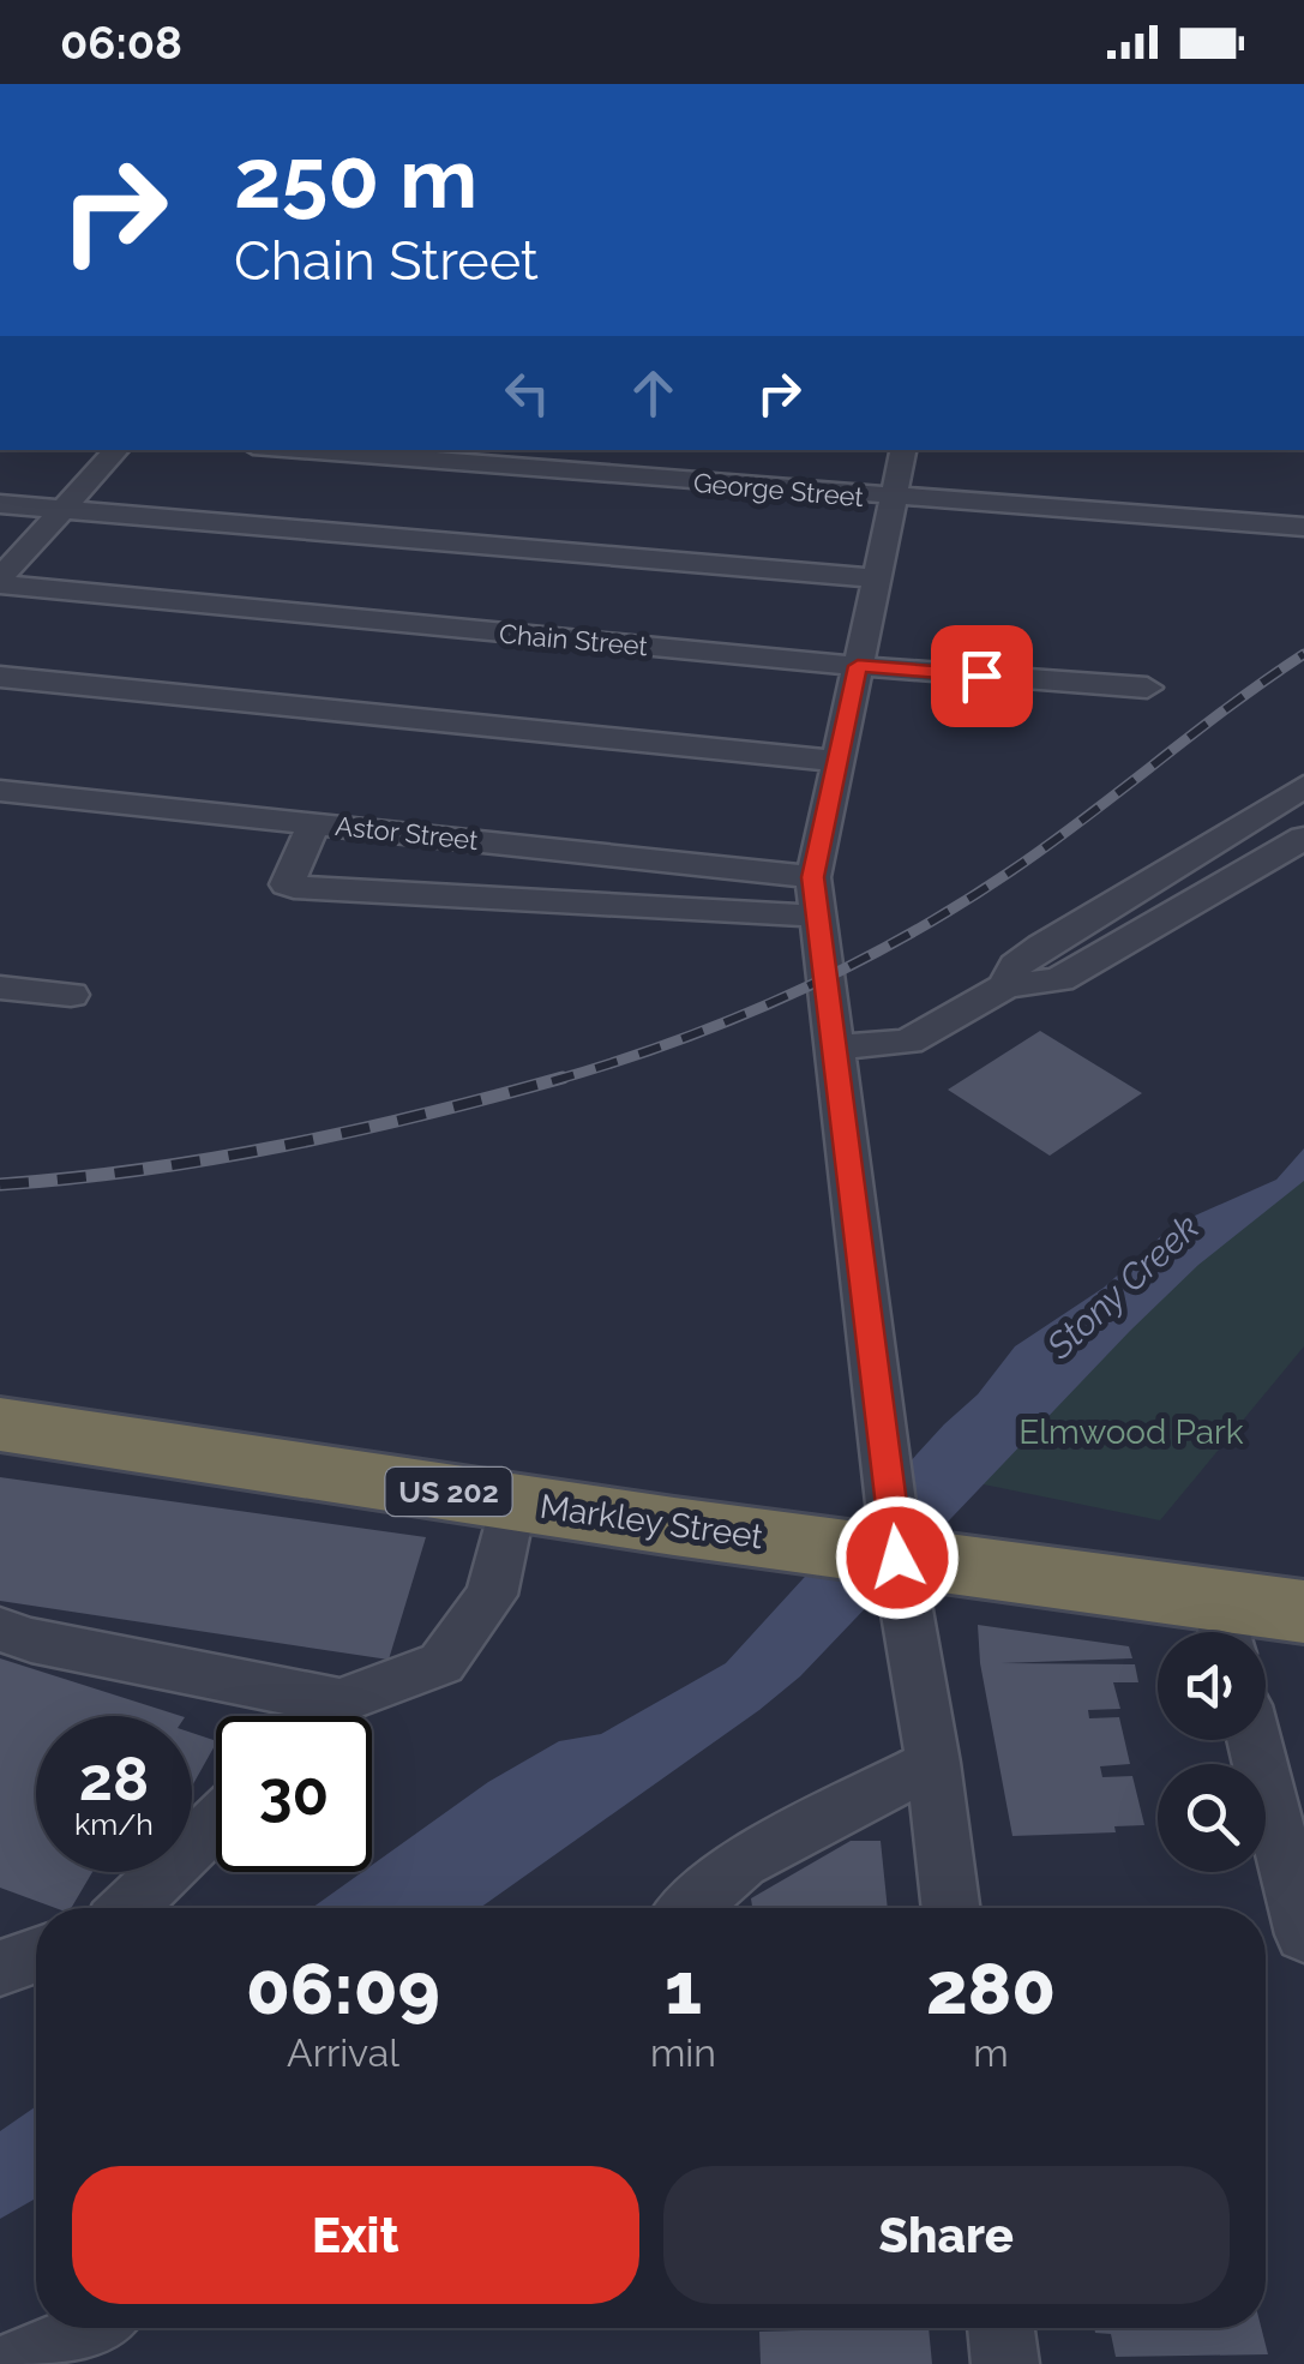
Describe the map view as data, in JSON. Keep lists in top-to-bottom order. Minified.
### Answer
{"streets":{"highway":["US 202","Markley Street"],"street":["George Street","Chain Street","Astor Street"]},"water":["Stony Creek"],"parks":["Elmwood Park"],"page":{"status":"06:08","turn":["250 m","Chain Street"],"speed":"28 km/h","limit":"30","eta":["06:09","Arrival","1","min","280","m"],"buttons":["Exit","Share"]}}
